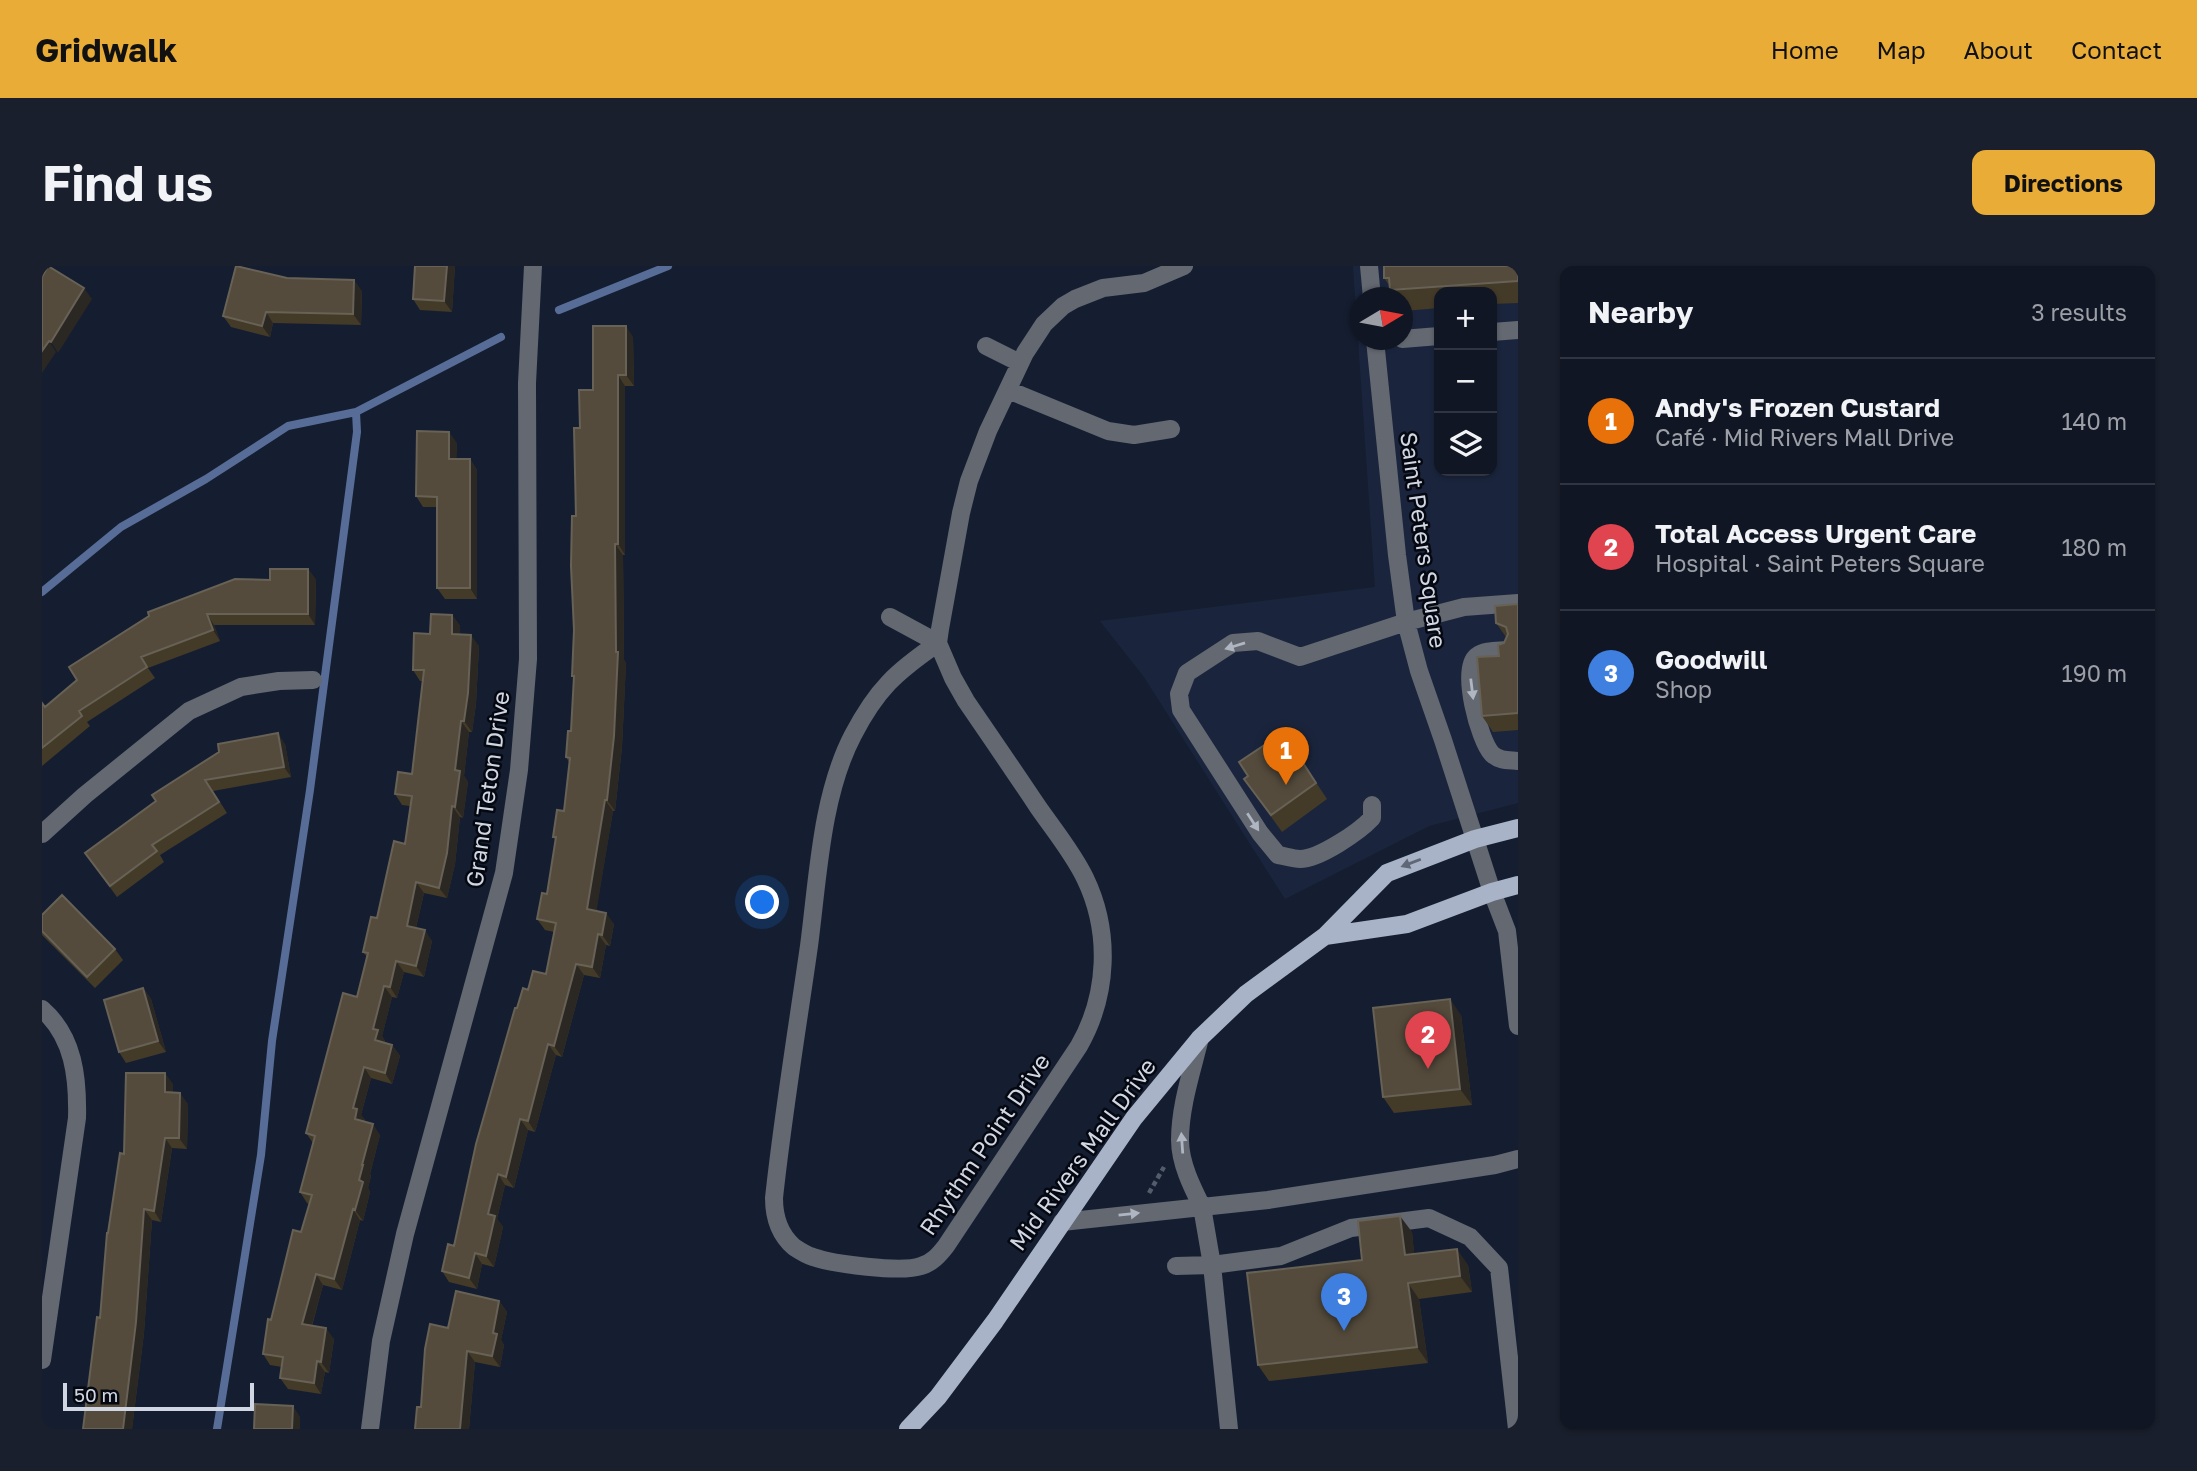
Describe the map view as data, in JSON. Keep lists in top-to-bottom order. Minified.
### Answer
{"streets":{"main road":["Mid Rivers Mall Drive"],"street":["Saint Peters Square","Grand Teton Drive","Rhythm Point Drive"]},"crossings":[["Saint Peters Square","Mid Rivers Mall Drive"]],"scale_bar":"50 m","north":"right","page":{"header":"Gridwalk","nav":["Home","Map","About","Contact"],"buttons":"Directions","title":"Find us","heading":["Nearby","3 results"],"map_buttons":["+","−"],"list":[{"mark":"1","name":"Andy's Frozen Custard","note":"Café · Mid Rivers Mall Drive","value":"140 m"},{"mark":"2","name":"Total Access Urgent Care","note":"Hospital · Saint Peters Square","value":"180 m"},{"mark":"3","name":"Goodwill","note":"Shop","value":"190 m"}],"pins":["1","2","3"],"scale":"50 m"}}
